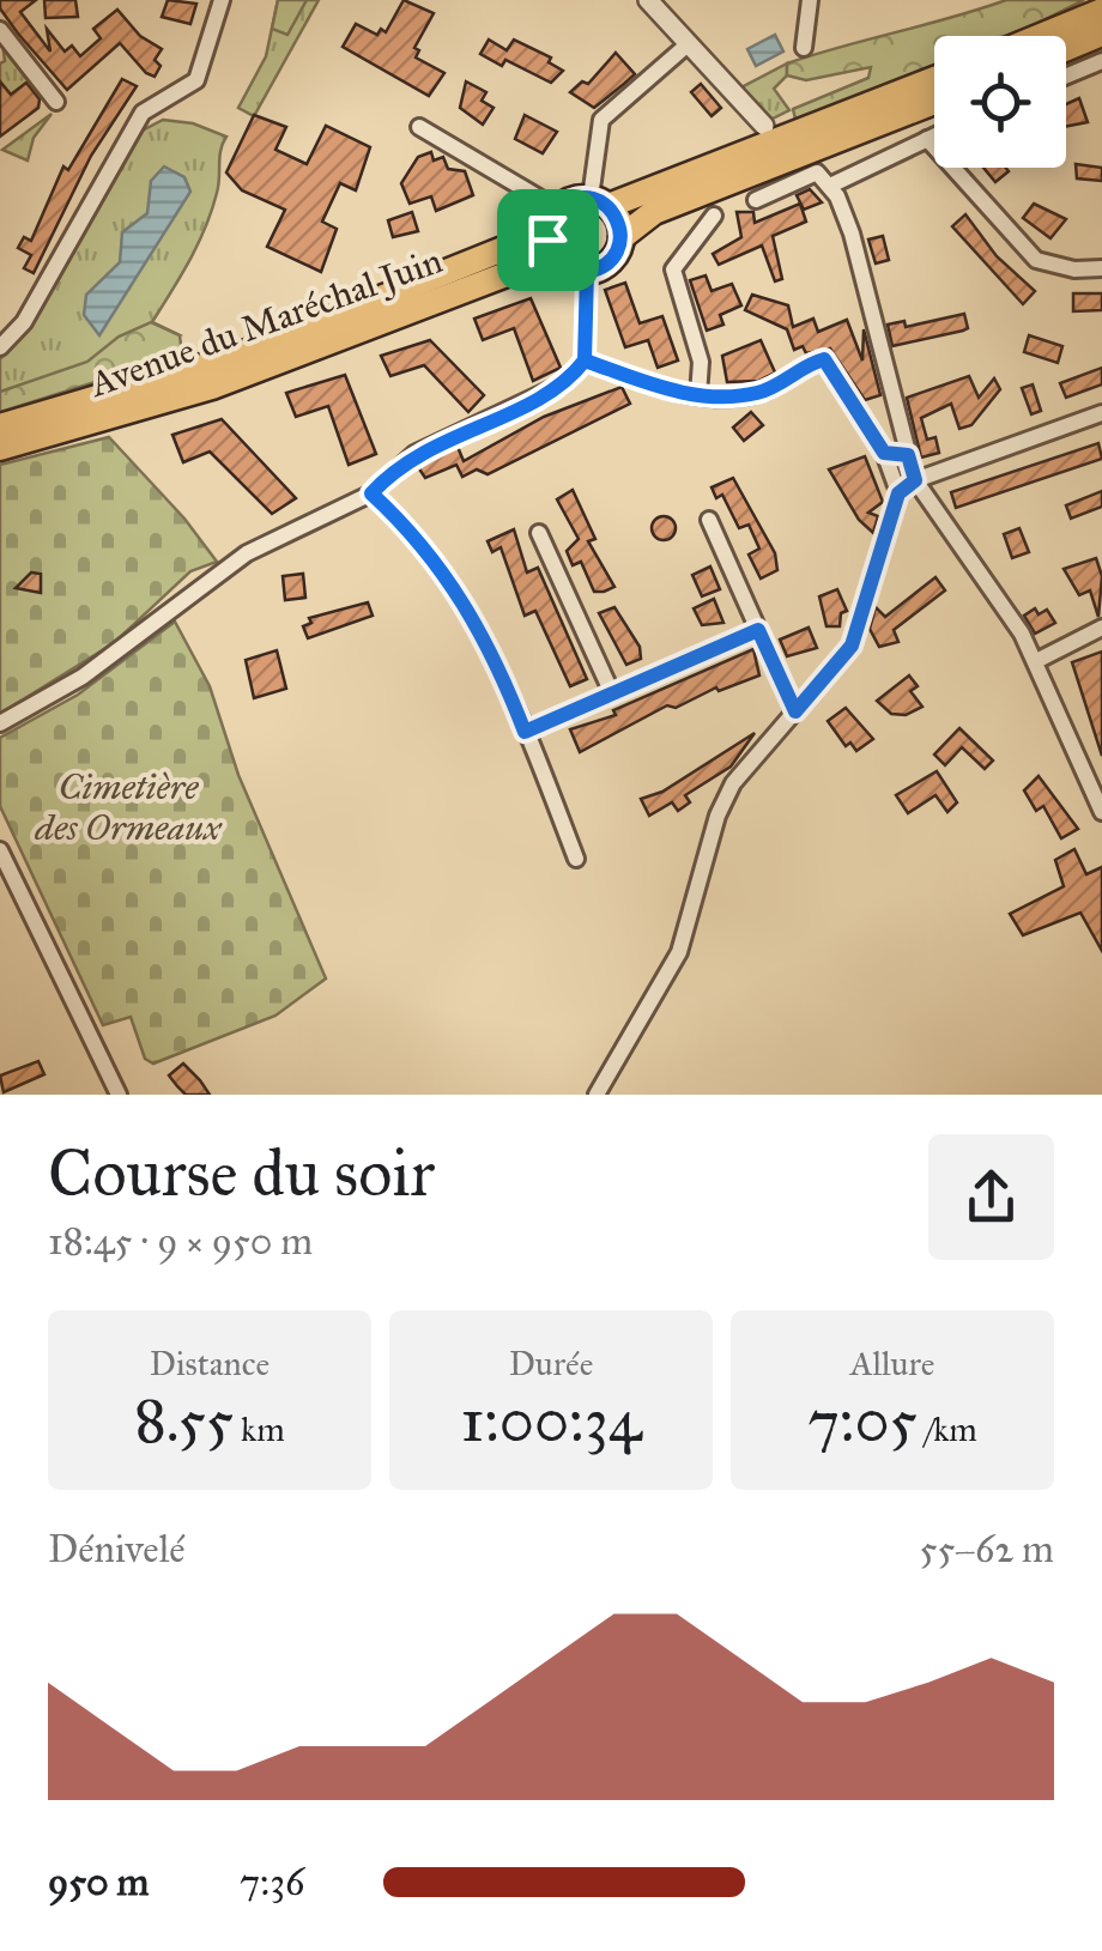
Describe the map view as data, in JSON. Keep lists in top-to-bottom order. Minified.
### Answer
{"streets":{"main road":["Avenue du Maréchal Juin"]},"parks":["Cimetière des Ormeaux"],"page":{"heading":["Course du soir","18:45 · 9 × 950 m"],"stats":[["Distance","8.55 km"],["Durée","1:00:34"],["Allure","7:05 /km"]],"chart":["Dénivelé","55–62 m"],"list":[{"name":"950 m","note":"7:36"}]}}
